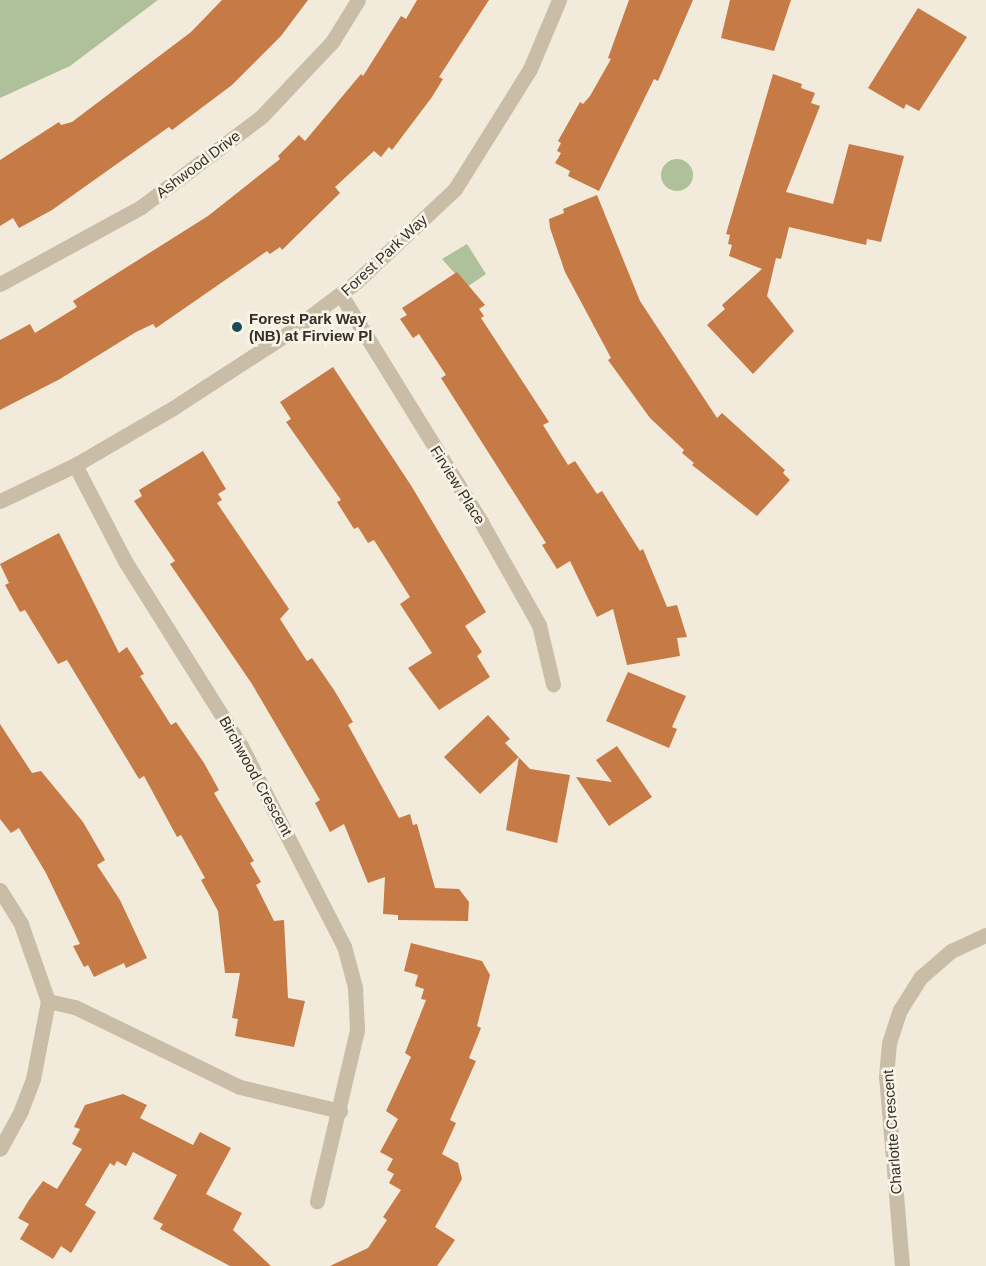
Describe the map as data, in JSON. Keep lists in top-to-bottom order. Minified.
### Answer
{"streets":{"street":["Ashwood Drive","Forest Park Way","Firview Place","Birchwood Crescent","Charlotte Crescent"]},"crossings":[["Forest Park Way","Firview Place"],["Forest Park Way","Birchwood Crescent"]],"places":["Forest Park Way (NB) at Firview Pl"]}
